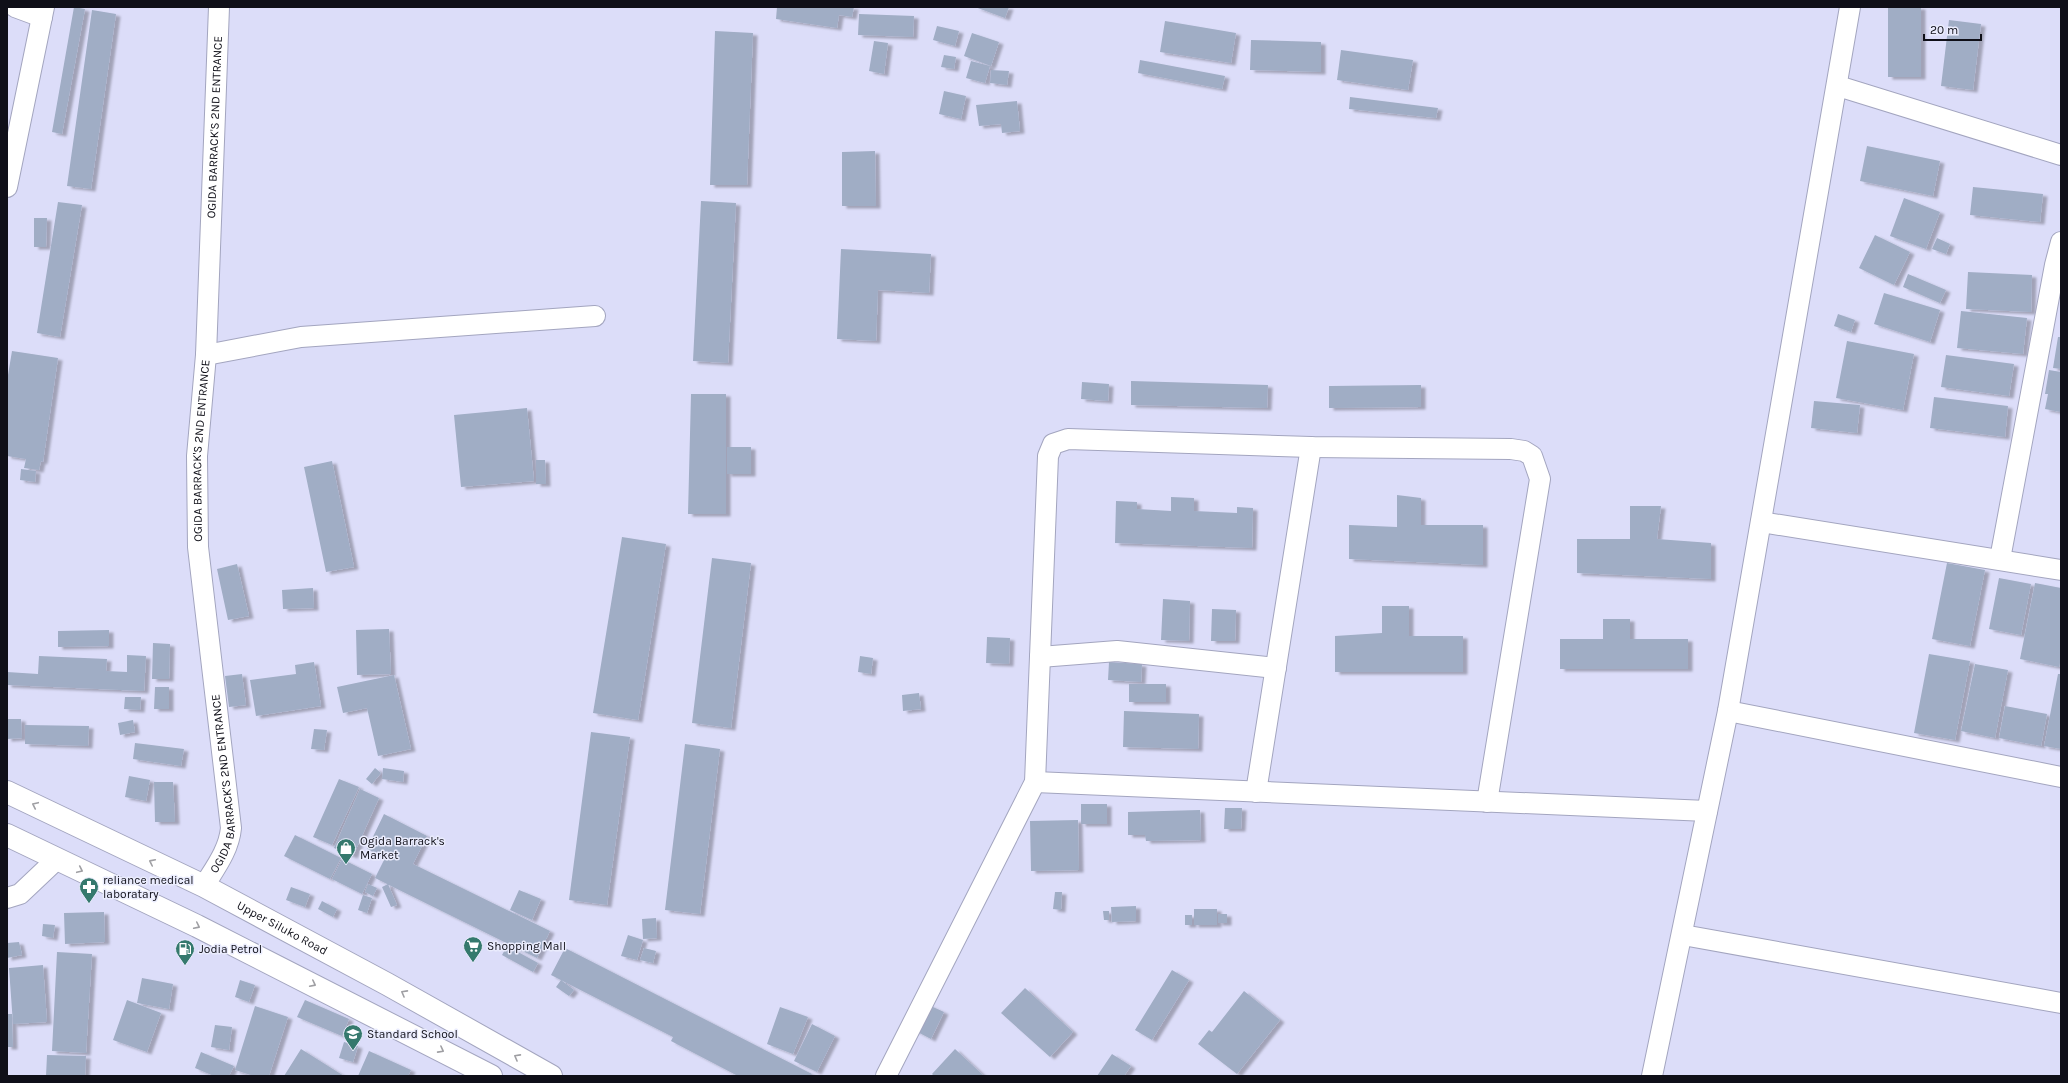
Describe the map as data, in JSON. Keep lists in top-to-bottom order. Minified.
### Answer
{"streets":{"main road":["Upper Siluko Road"],"street":["OGIDA BARRACK'S 2ND ENTRANCE"]},"crossings":[["OGIDA BARRACK'S 2ND ENTRANCE","Upper Siluko Road"]],"places":{"shop":["Ogida Barrack's Market"],"pharmacy":["reliance medical laboratary"],"supermarket":["Shopping Mall"],"fuel station":["Jodia Petrol"],"school or university":["Standard School"]},"scale_bar":"20 m"}
